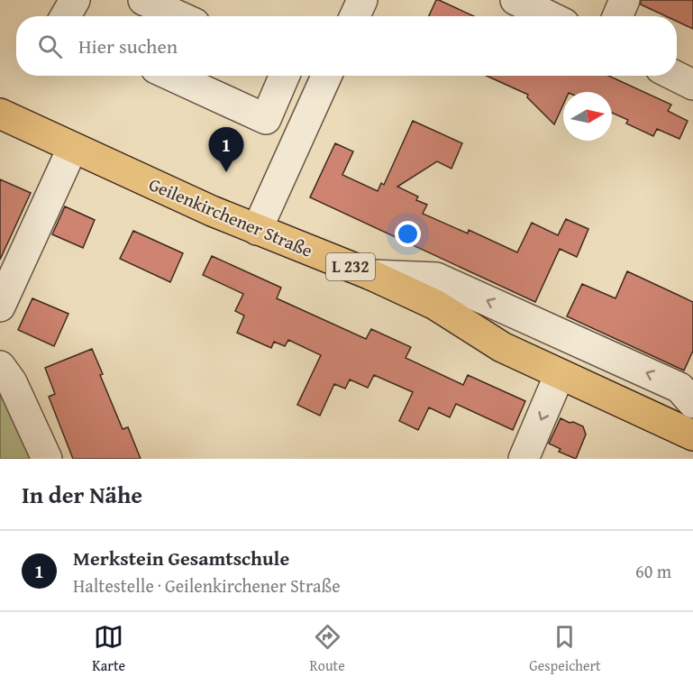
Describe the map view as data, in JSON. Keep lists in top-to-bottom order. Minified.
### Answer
{"streets":{"main road":["Geilenkirchener Straße","L 232"]},"north":"right","page":{"search":"Hier suchen","pins":"1","heading":"In der Nähe","list":[{"mark":"1","name":"Merkstein Gesamtschule","note":"Haltestelle · Geilenkirchener Straße","value":"60 m"}],"nav":["Karte","Route","Gespeichert"]}}
